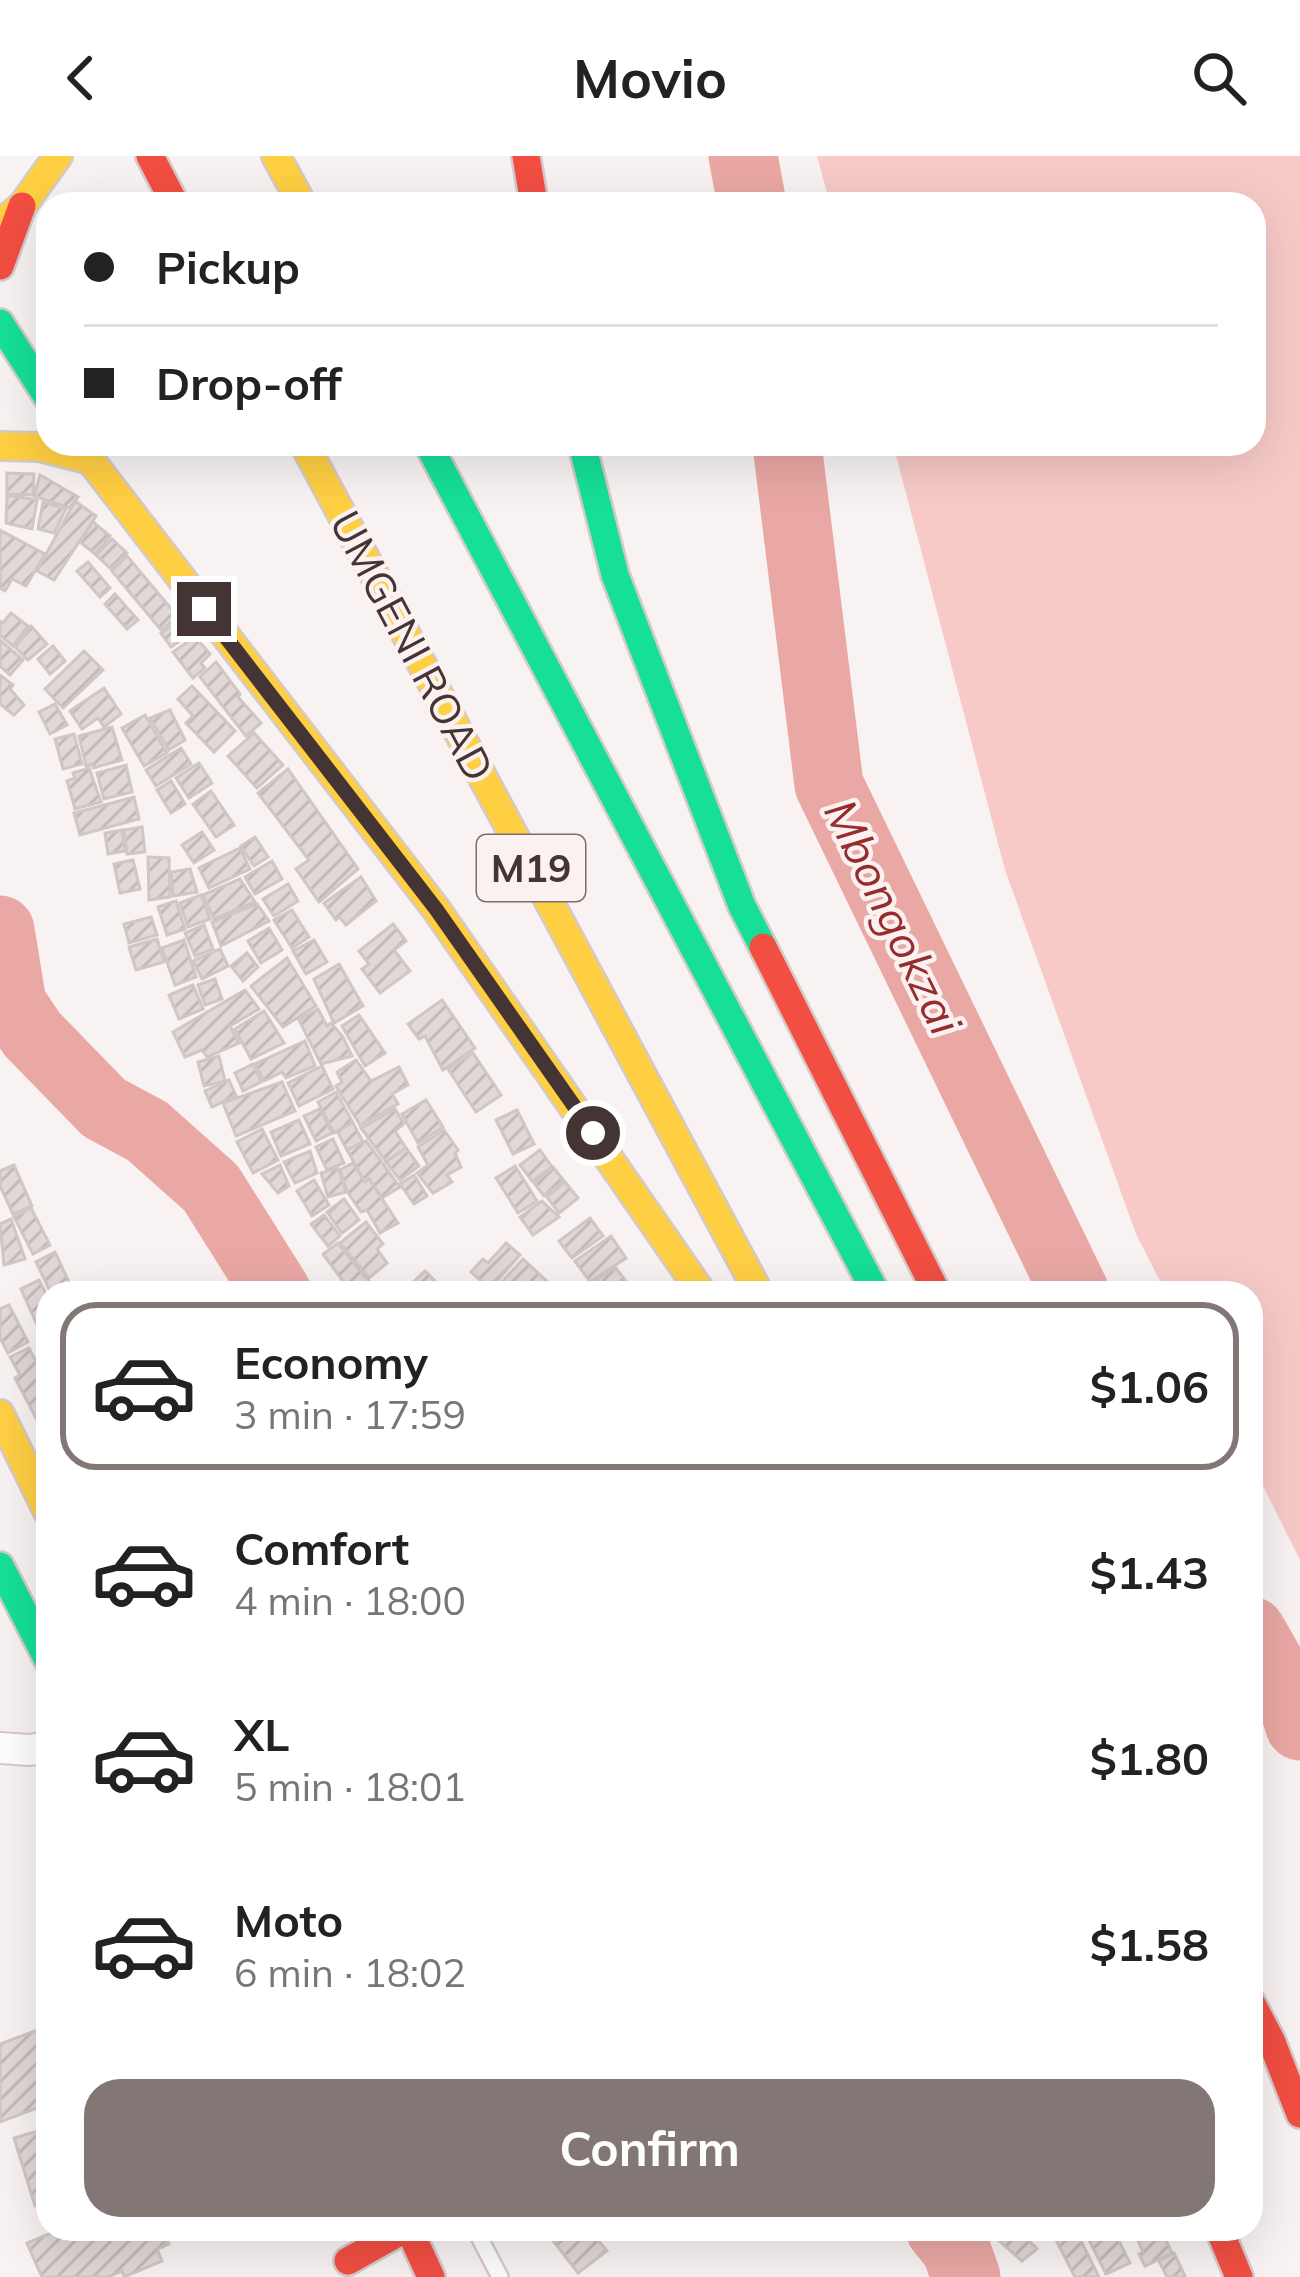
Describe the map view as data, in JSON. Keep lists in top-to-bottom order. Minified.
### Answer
{"streets":{"main road":["UMGENI ROAD","M19"]},"water":["Mbongokzai"],"page":{"header":"Movio","banner":["Pickup","Drop-off"],"list":[{"name":"Economy","note":"3 min · 17:59","value":"$1.06"},{"name":"Comfort","note":"4 min · 18:00","value":"$1.43"},{"name":"XL","note":"5 min · 18:01","value":"$1.80"},{"name":"Moto","note":"6 min · 18:02","value":"$1.58"}],"buttons":"Confirm"}}
